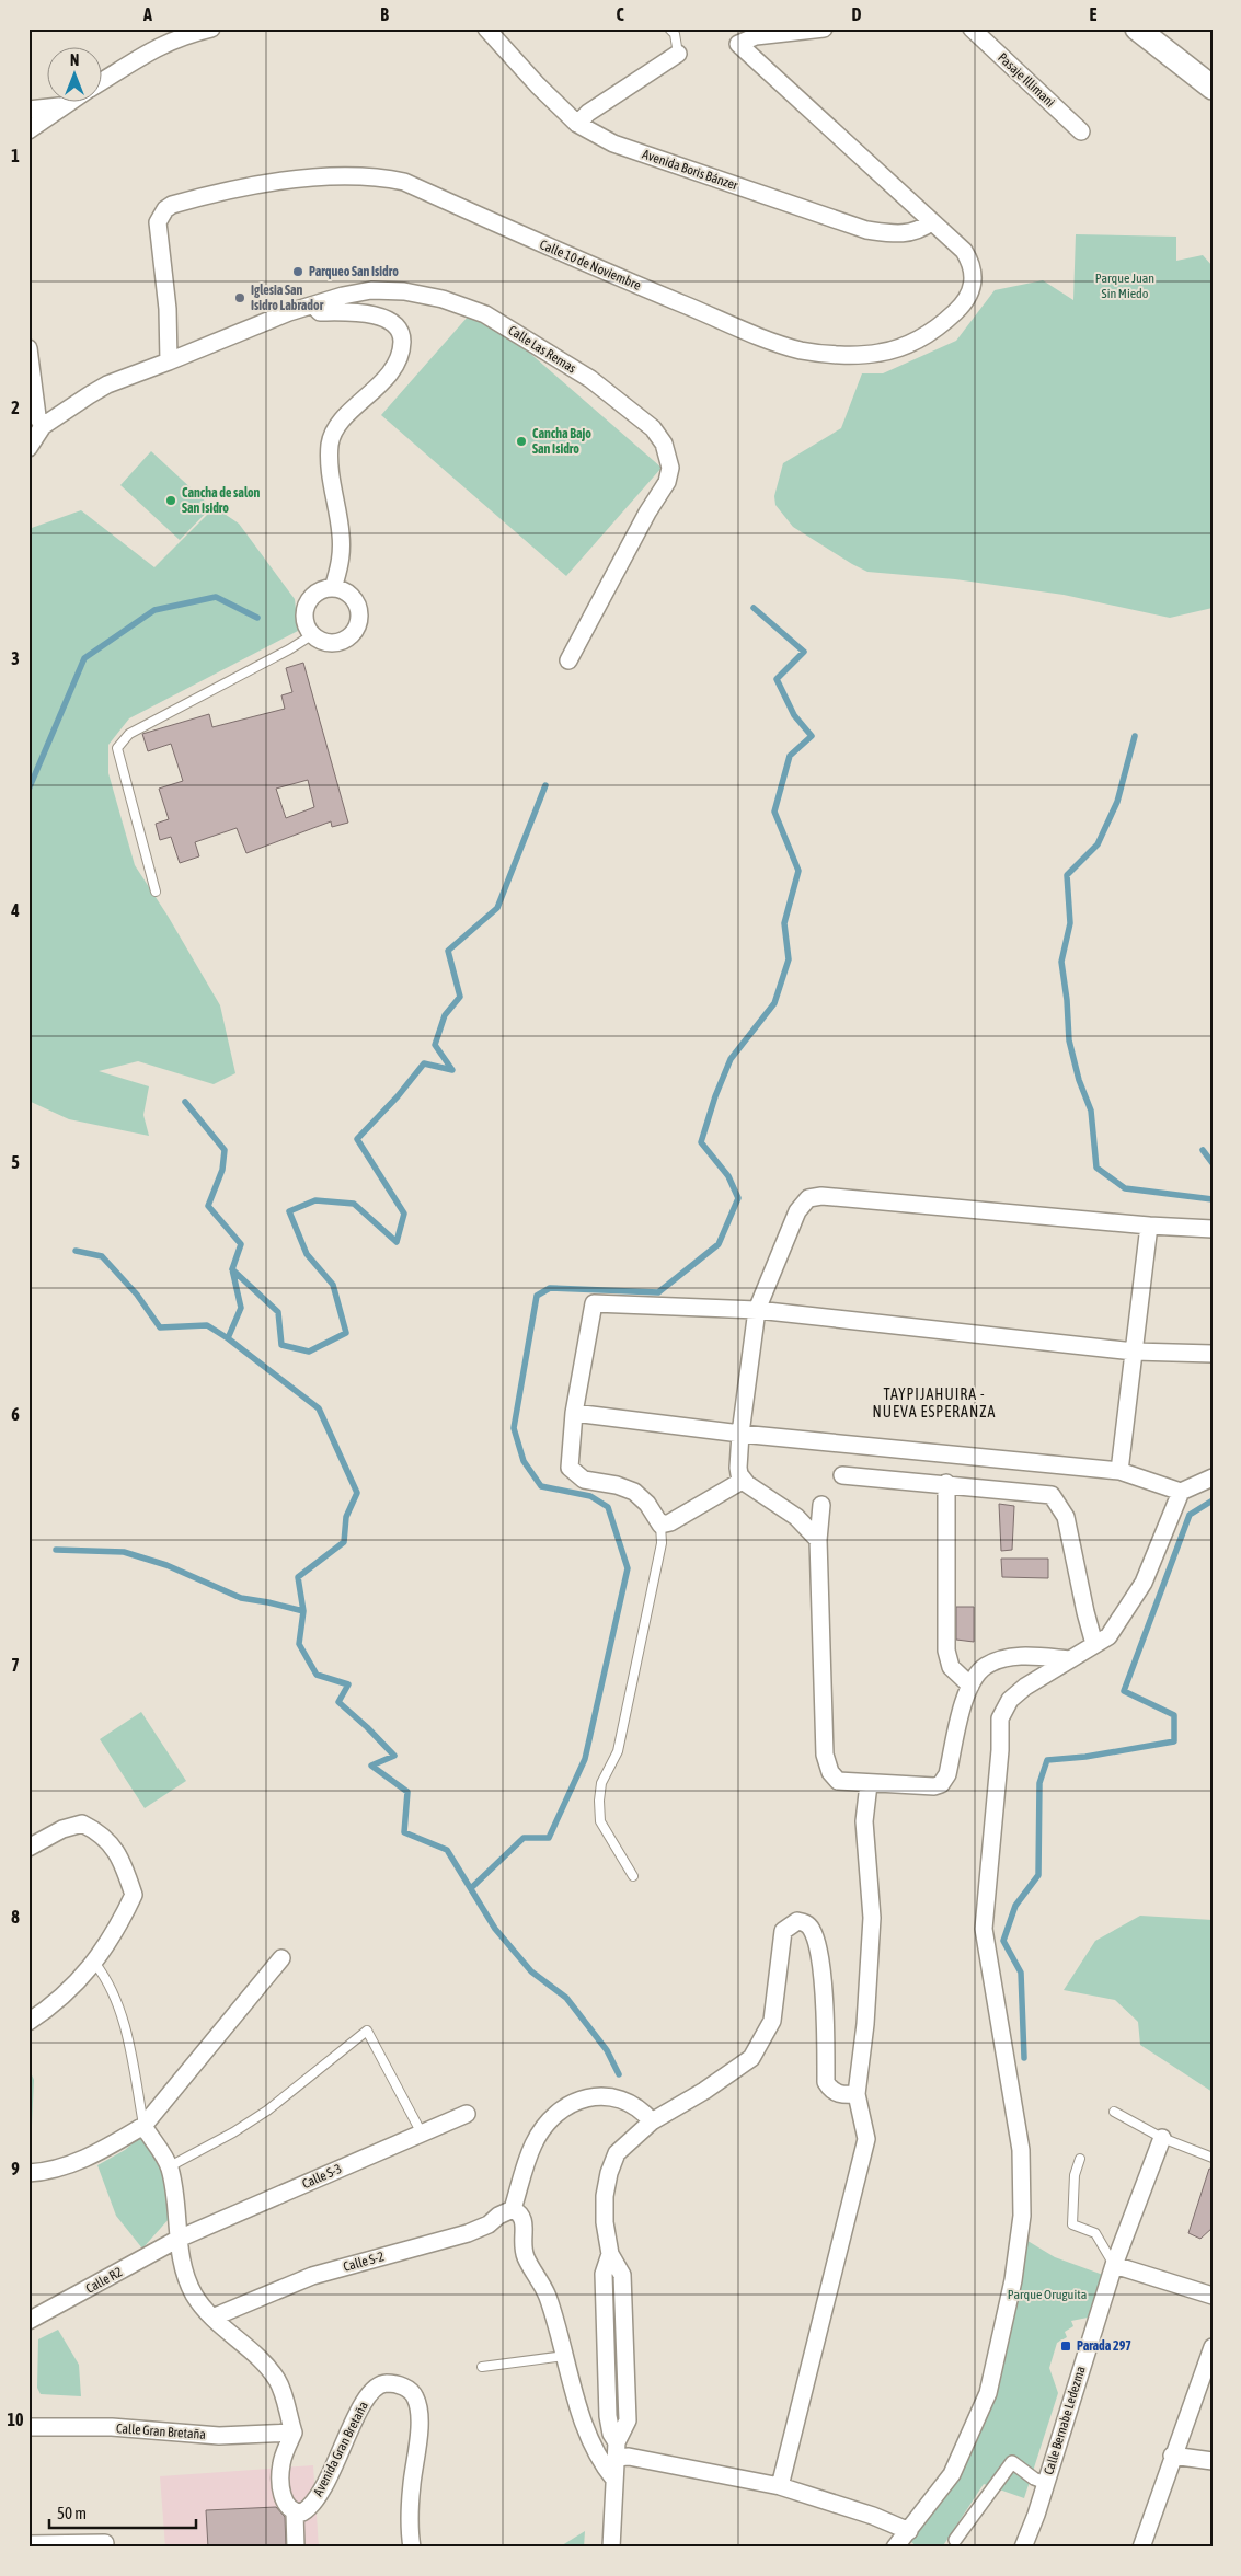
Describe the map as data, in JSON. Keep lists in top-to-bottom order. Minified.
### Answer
{"streets":{"street":["Pasaje Illimani","Avenida Boris Bánzer","Calle 10 de Noviembre","Calle Las Remas","Calle S-3","Calle S-2","Calle R2","Calle Bernabe Ledezma","Calle Gran Bretaña","Avenida Gran Bretaña"]},"crossings":[["Avenida Boris Bánzer","Calle 10 de Noviembre"],["Calle 10 de Noviembre","Calle Las Remas"],["Calle S-3","Calle R2"]],"districts":["TAYPIJAHUIRA - NUEVA ESPERANZA"],"parks":["Parque Juan Sin Miedo","Parque Oruguita"],"places":{"other":["Parqueo San Isidro","Iglesia San Isidro Labrador","Cancha Bajo San Isidro","Cancha de salon San Isidro"],"transit":["Parada 297"]},"scale_bar":"50 m","north":"top","grid":{"columns":["A","B","C","D","E"],"rows":["1","2","3","4","5","6","7","8","9","10"]}}
